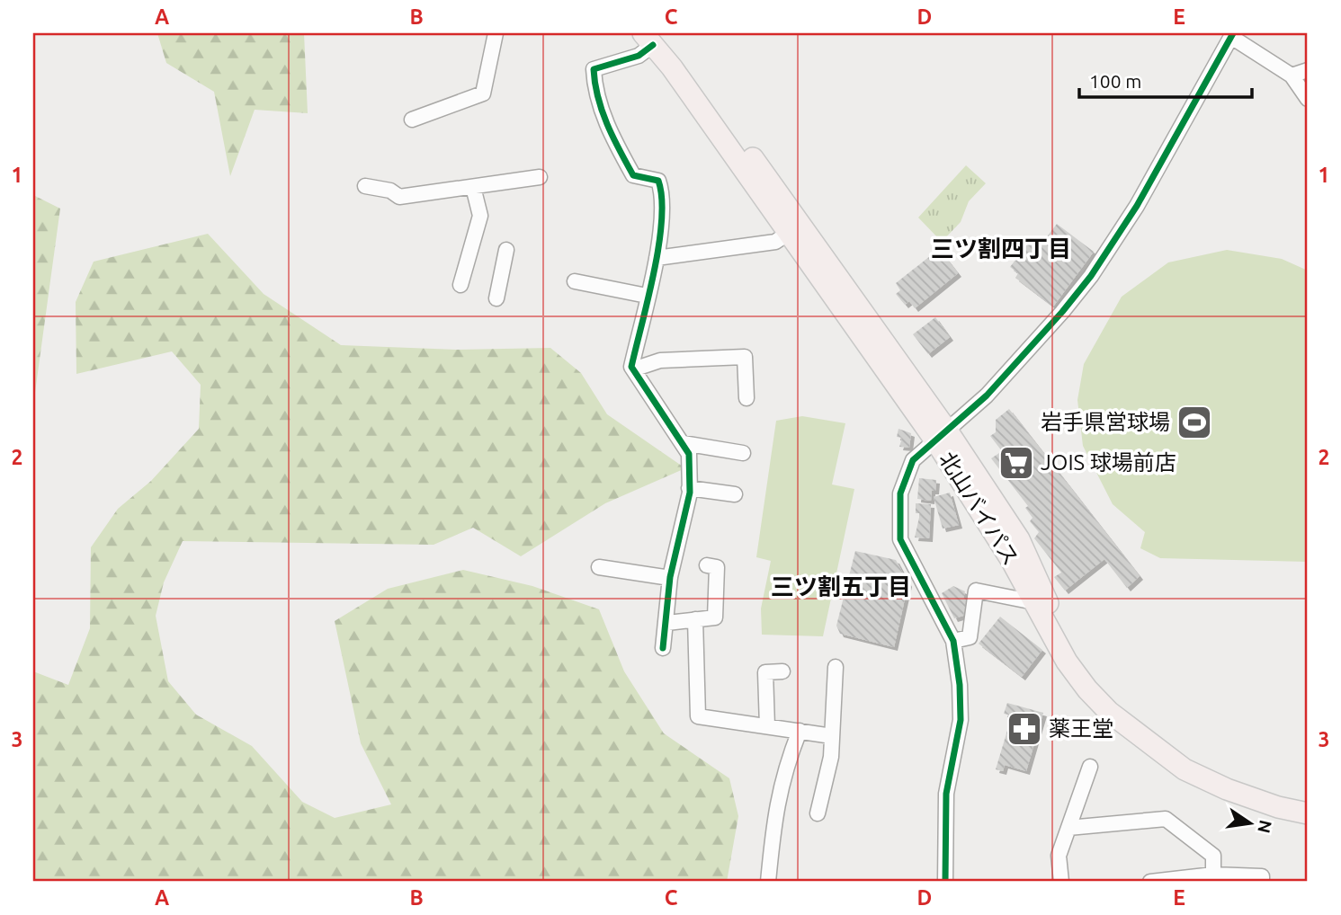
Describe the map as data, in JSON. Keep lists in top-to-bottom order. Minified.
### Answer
{"streets":{"highway":["北山バイパス"]},"districts":["三ツ割四丁目","三ツ割五丁目"],"places":{"sports":["岩手県営球場"],"supermarket":["JOIS 球場前店"],"pharmacy":["薬王堂"]},"scale_bar":"100 m","north":"right","grid":{"columns":["A","B","C","D","E"],"rows":["1","2","3"]}}
